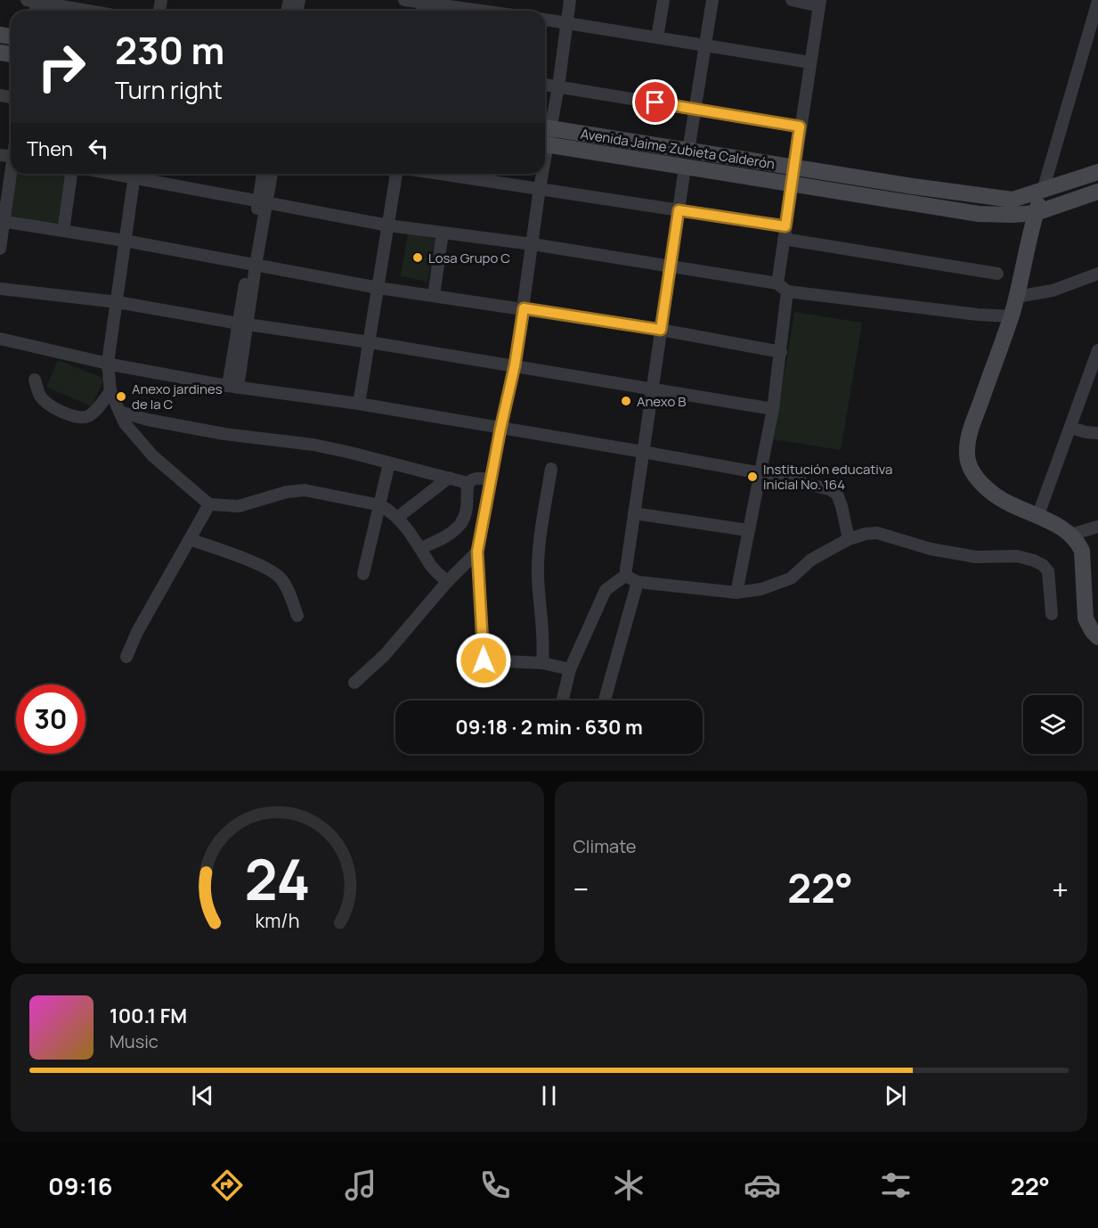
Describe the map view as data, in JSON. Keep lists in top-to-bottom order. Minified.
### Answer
{"streets":{"street":["Avenida Jaime Zubieta Calderón"]},"places":["Losa Grupo C","Anexo jardines de la C","Anexo B","Institución educativa inicial No. 164"],"page":{"turn":["230 m","Turn right"],"then":"Then","limit":"30","trip":"09:18 · 2 min · 630 m","tile":"Climate","heat":["−","22°","+"],"song":["100.1 FM","Music"],"tabs":["09:16","22°"],"gauge":["24","km/h"]}}
